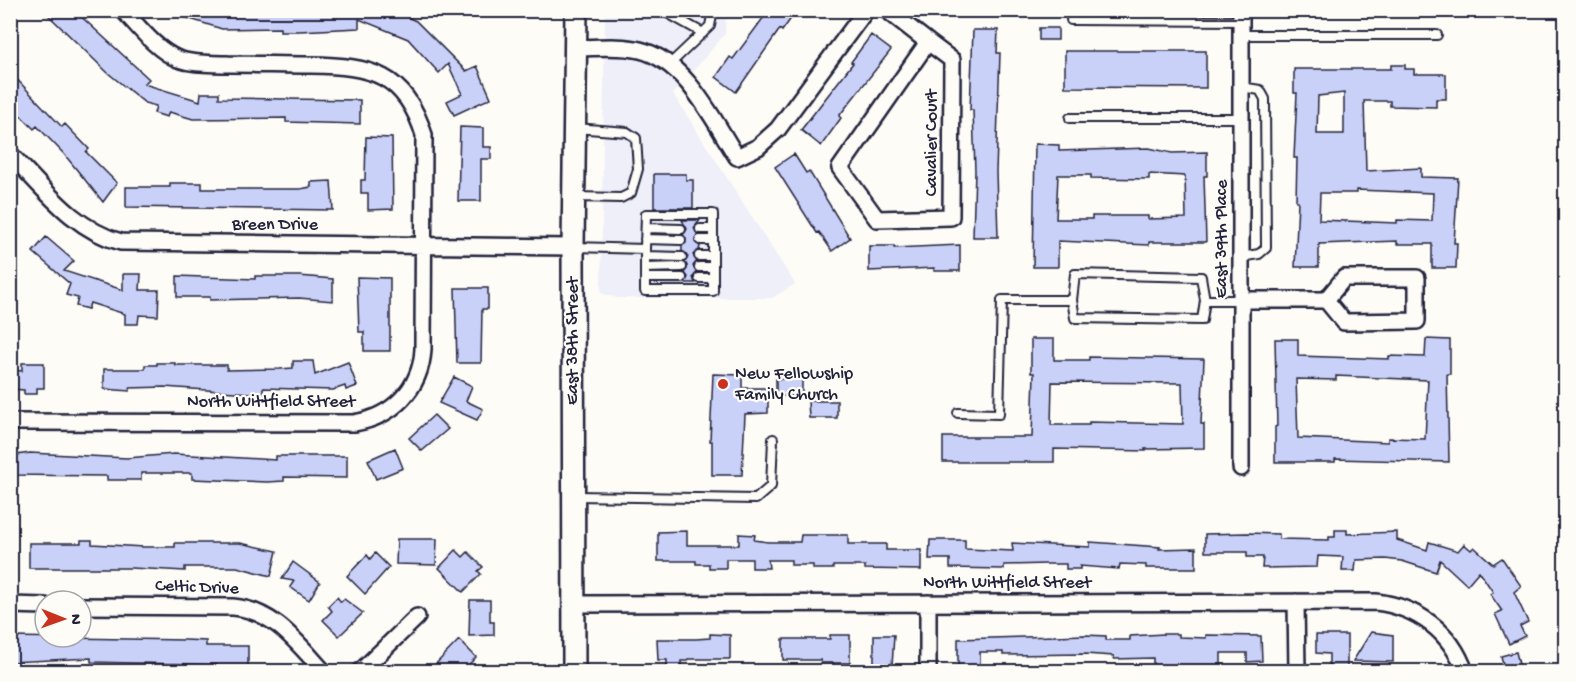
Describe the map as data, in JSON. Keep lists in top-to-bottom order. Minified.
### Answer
{"streets":{"main road":["East 38th Street"],"street":["Cavalier Court","Breen Drive","East 39th Place","North Wittfield Street","Celtic Drive"]},"crossings":[["Breen Drive","East 38th Street"],["Breen Drive","North Wittfield Street"],["East 38th Street","North Wittfield Street"]],"places":["New Fellowship Family Church"],"north":"right"}
